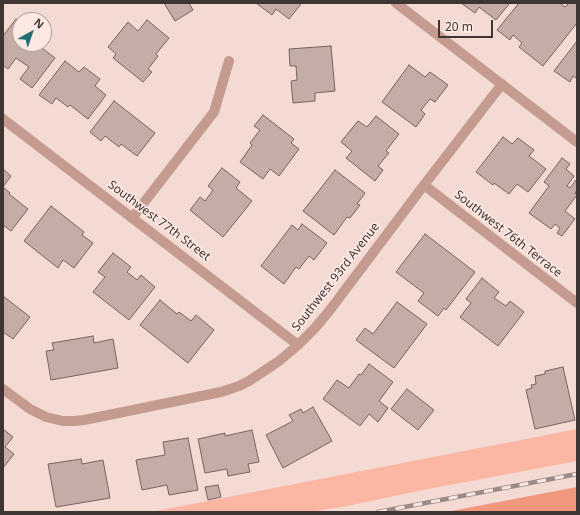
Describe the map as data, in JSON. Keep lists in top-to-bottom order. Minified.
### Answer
{"streets":{"street":["Southwest 77th Street","Southwest 76th Terrace","Southwest 93rd Avenue"]},"crossings":[["Southwest 77th Street","Southwest 93rd Avenue"],["Southwest 76th Terrace","Southwest 93rd Avenue"]],"scale_bar":"20 m","north":"top right"}
